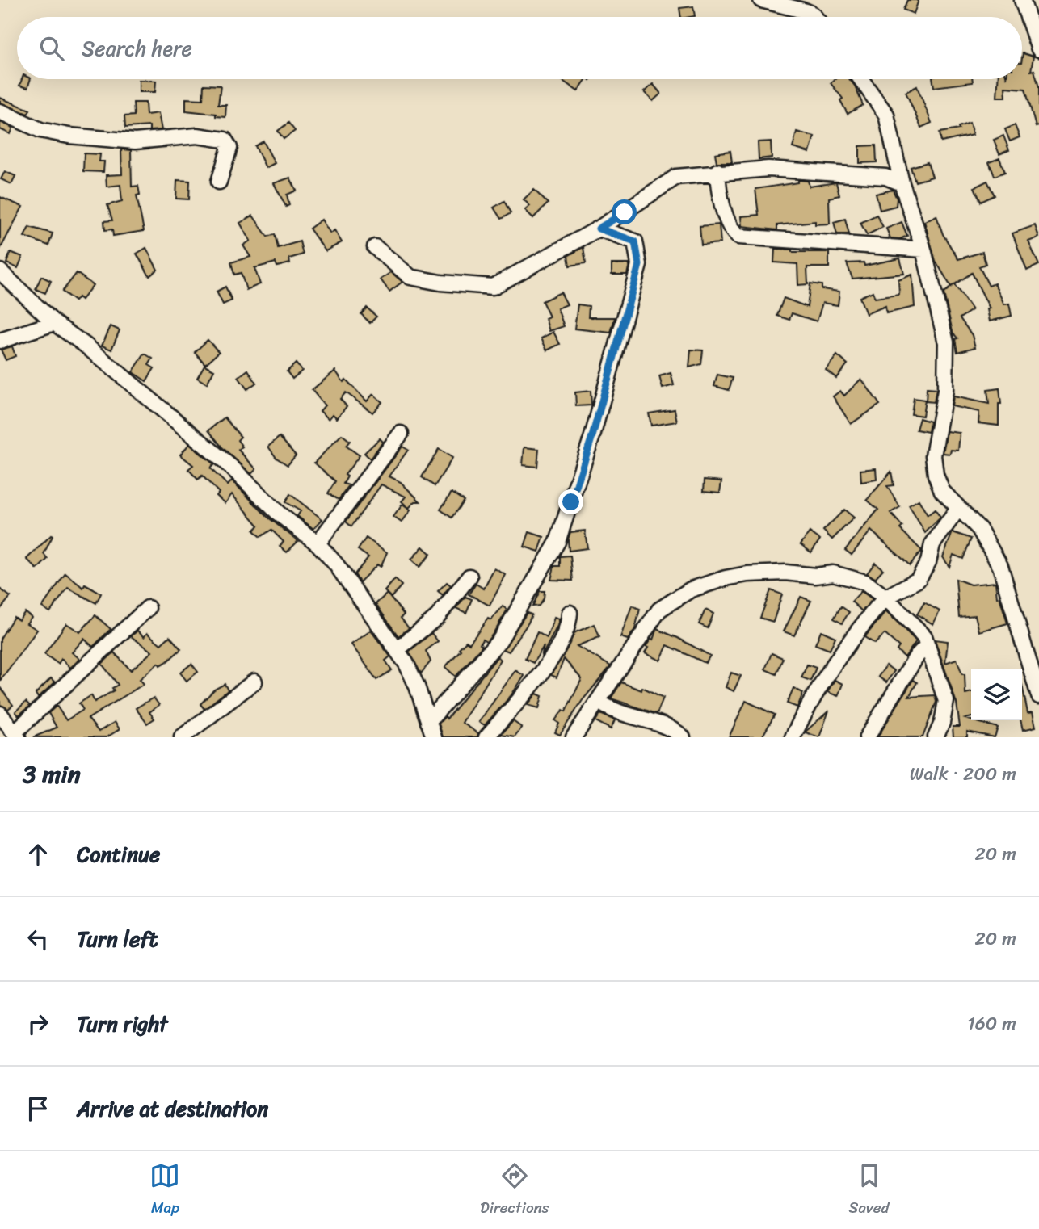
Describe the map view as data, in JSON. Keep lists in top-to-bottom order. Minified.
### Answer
{"page":{"search":"Search here","heading":["3 min","Walk · 200 m"],"list":[["Continue","20 m"],["Turn left","20 m"],["Turn right","160 m"],"Arrive at destination"],"nav":["Map","Directions","Saved"]}}
